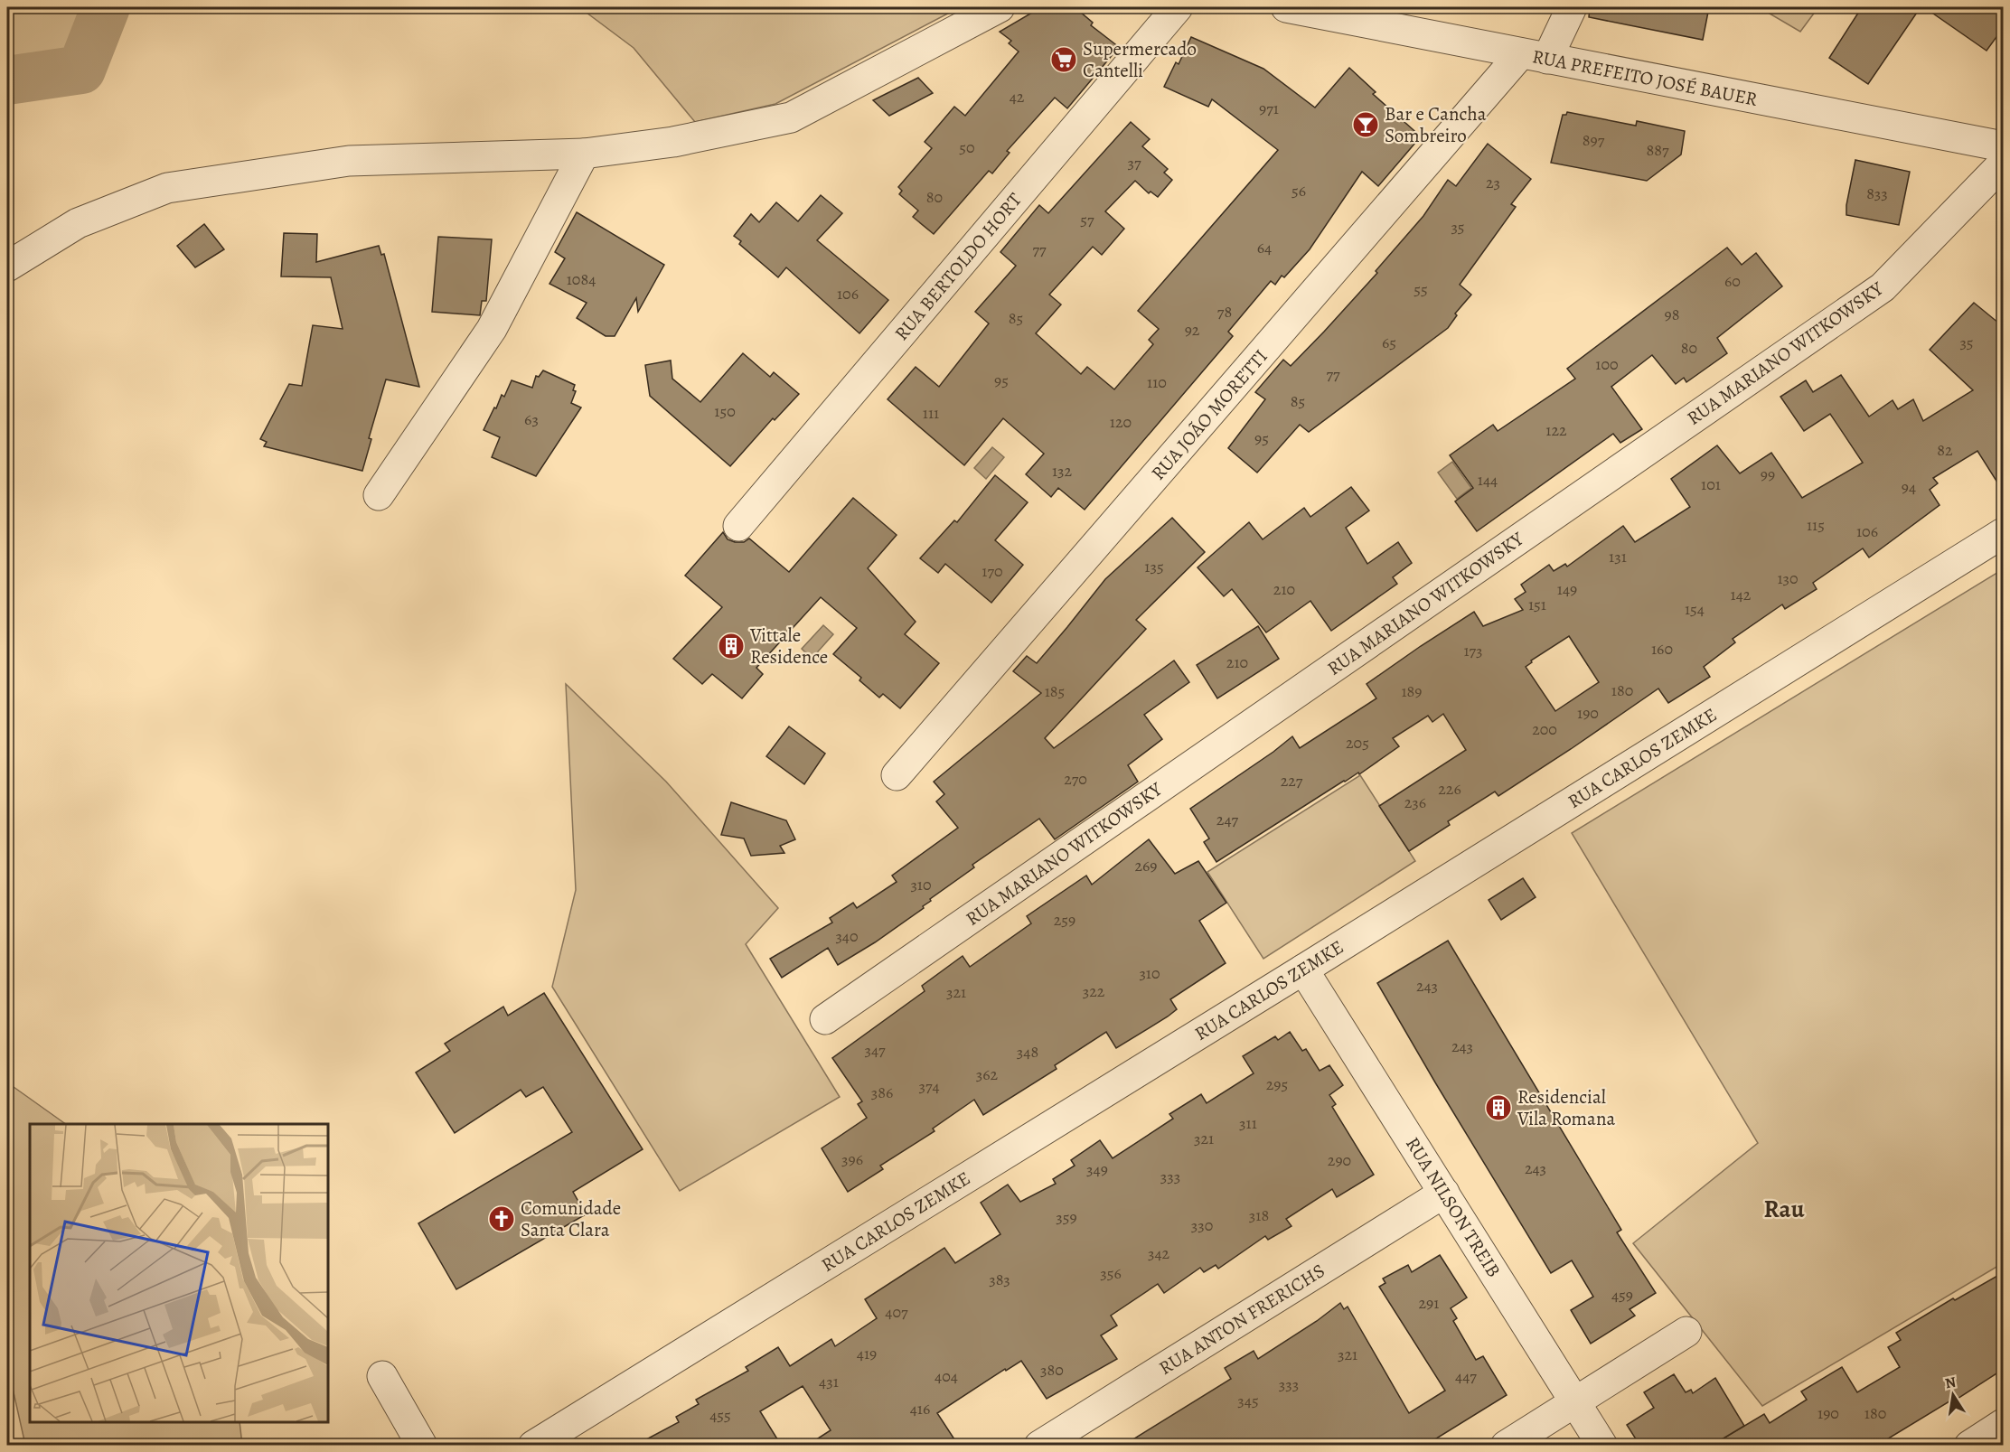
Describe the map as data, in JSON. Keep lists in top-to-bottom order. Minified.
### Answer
{"streets":{"street":["RUA PREFEITO JOSÉ BAUER","RUA BERTOLDO HORT","RUA MARIANO WITKOWSKY","RUA JOÃO MORETTI","RUA CARLOS ZEMKE","RUA NILSON TREIB","RUA ANTON FRERICHS"]},"crossings":[["RUA PREFEITO JOSÉ BAUER","RUA JOÃO MORETTI"],["RUA CARLOS ZEMKE","RUA NILSON TREIB"],["RUA NILSON TREIB","RUA ANTON FRERICHS"]],"districts":["Rau"],"places":{"supermarket":["Supermercado Cantelli"],"bar":["Bar e Cancha Sombreiro"],"building":["Vittale Residence","Residencial Vila Romana"],"church":["Comunidade Santa Clara"]},"house_numbers":["42","971","897","50","887","37","23","56","833","80","57","35","64","77","1084","60","55","106","78","98","85","92","65","35","80","100","77","95","110","85","150","111","63","120","122","95","82","132","99","144","101","94","115","106","131","135","170","130","210","149","142","151","154","160","173","210","180","185","189","190","200","205","270","227","226","236","247","269","310","259","340","310","243","322","321","243","347","348","362","295","374","386","311","321","396","290","243","349","333","318","359","330","342","356","383","459","291","407","419","321","380","404","447","431","333","345","416","190","180","455"],"north":"top"}
